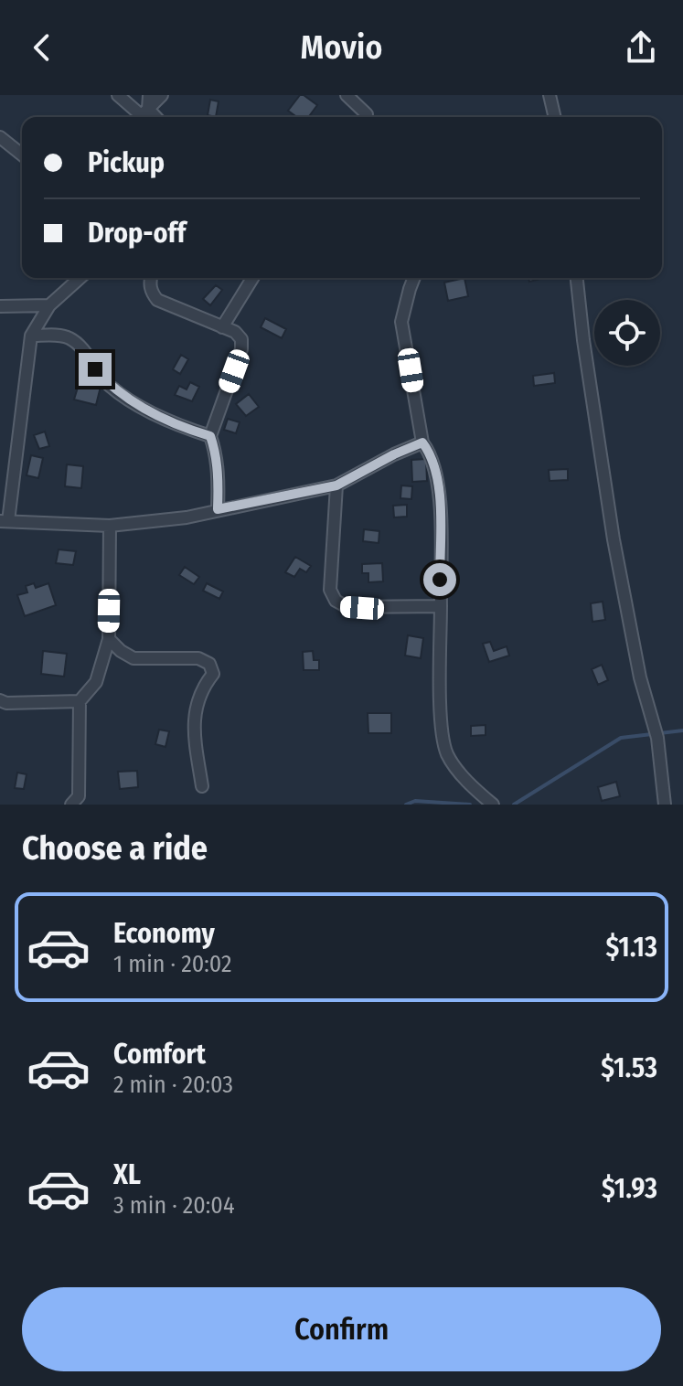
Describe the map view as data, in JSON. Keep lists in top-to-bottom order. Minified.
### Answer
{"page":{"header":"Movio","banner":["Pickup","Drop-off"],"heading":"Choose a ride","list":[{"name":"Economy","note":"1 min · 20:02","value":"$1.13"},{"name":"Comfort","note":"2 min · 20:03","value":"$1.53"},{"name":"XL","note":"3 min · 20:04","value":"$1.93"}],"buttons":"Confirm"}}
